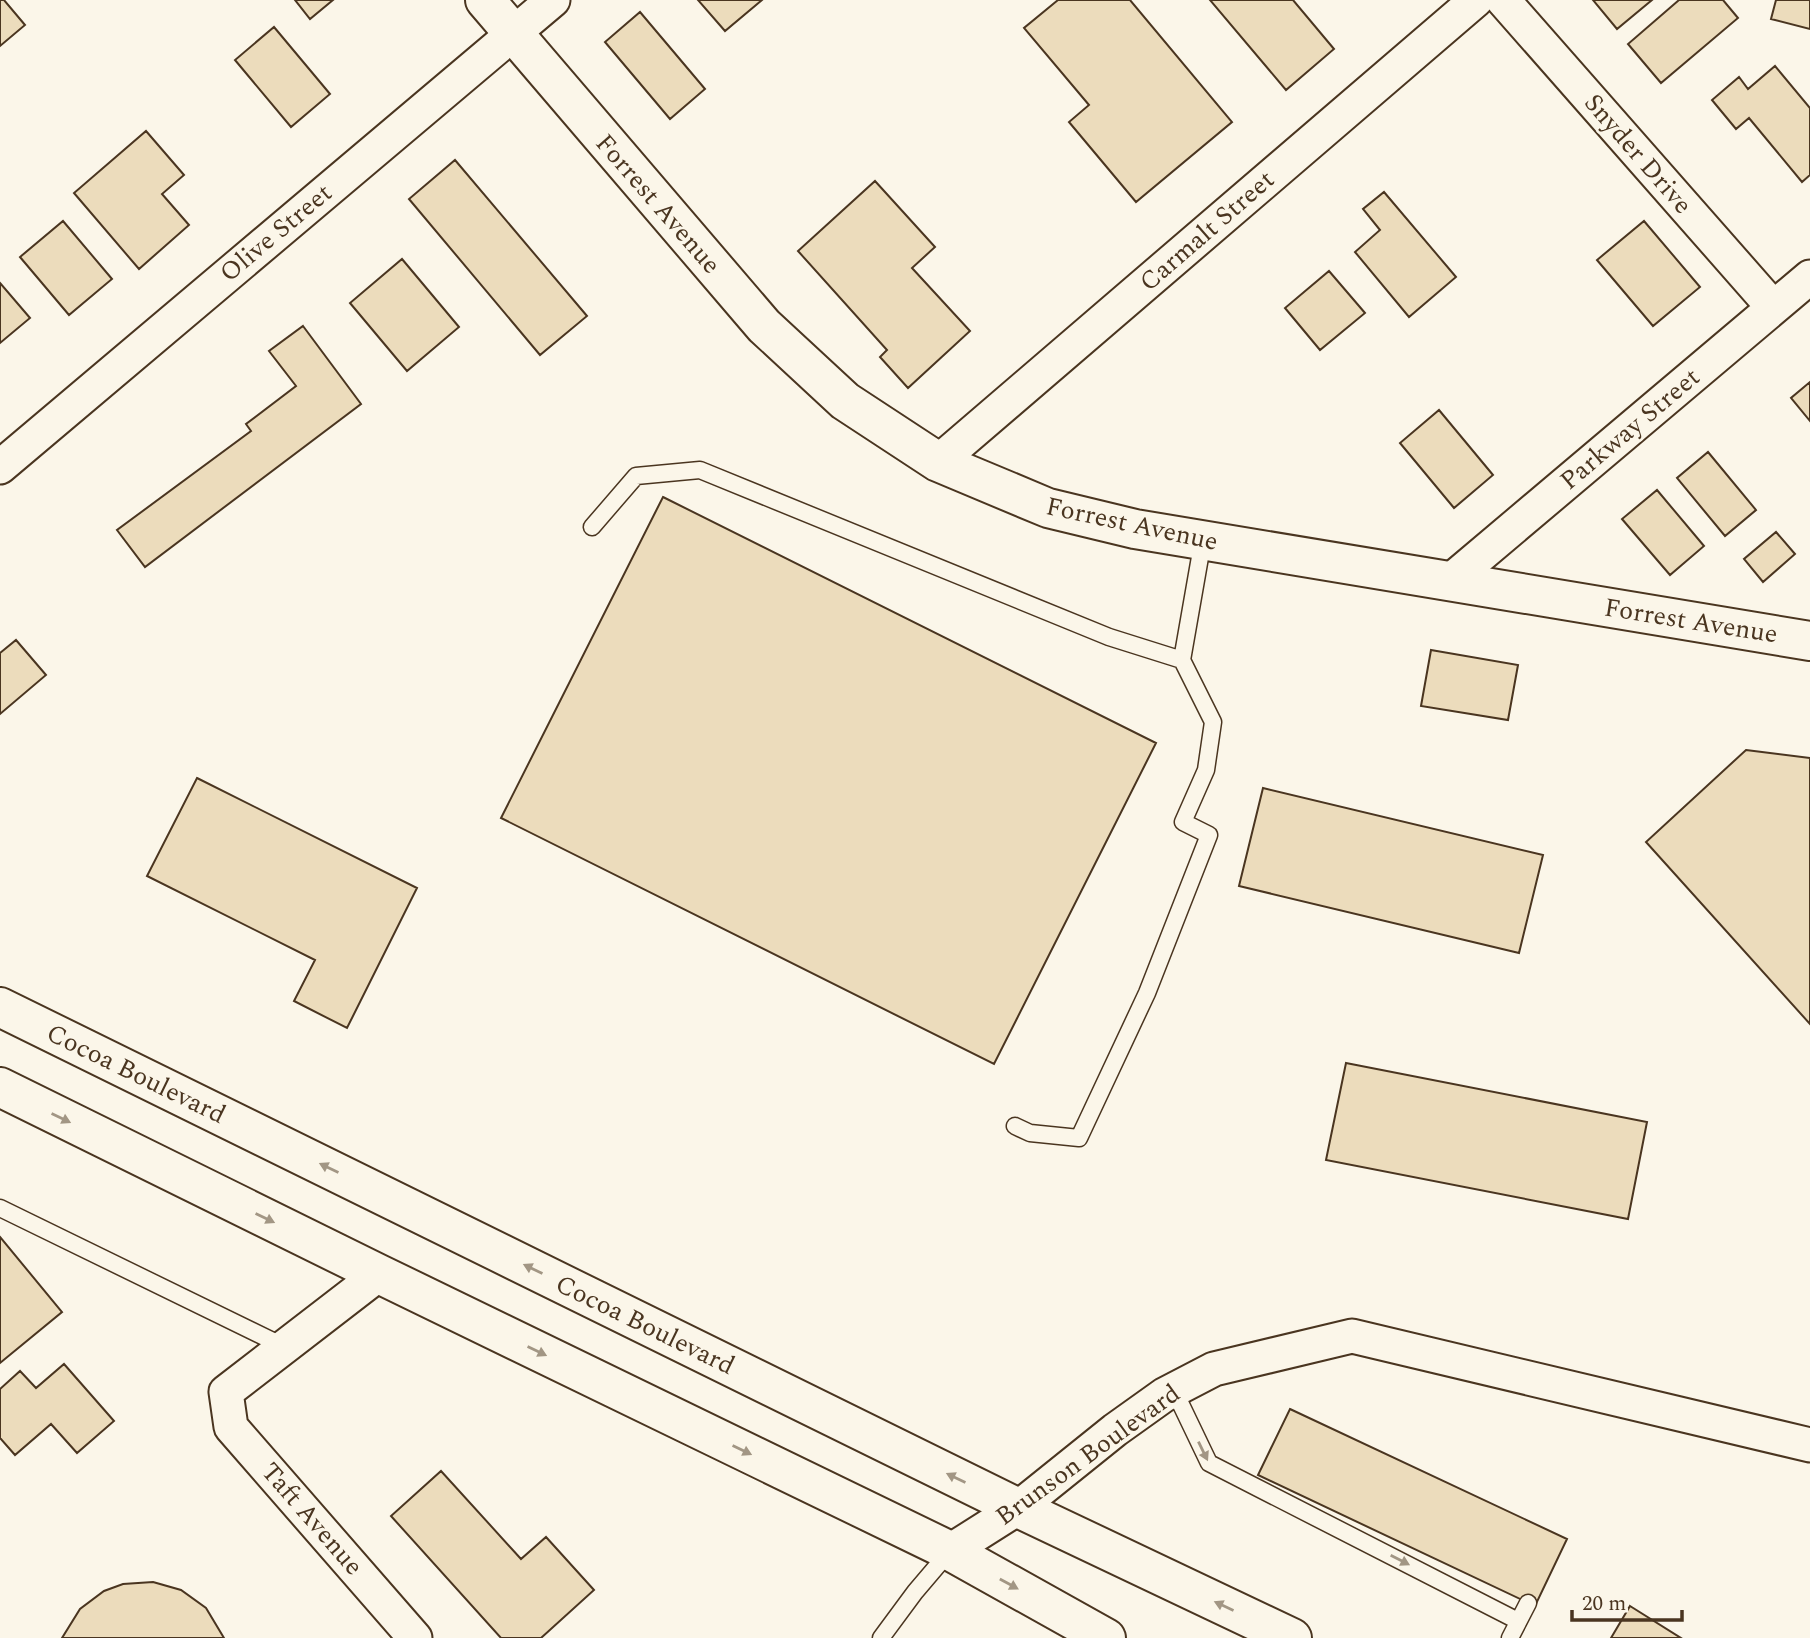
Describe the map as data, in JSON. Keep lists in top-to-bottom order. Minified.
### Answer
{"streets":{"main road":["Forrest Avenue","Cocoa Boulevard"],"street":["Snyder Drive","Carmalt Street","Olive Street","Parkway Street","Brunson Boulevard","Taft Avenue"]},"crossings":[["Snyder Drive","Parkway Street"],["Forrest Avenue","Carmalt Street"],["Forrest Avenue","Olive Street"],["Forrest Avenue","Parkway Street"],["Cocoa Boulevard","Brunson Boulevard"]],"scale_bar":"20 m"}
